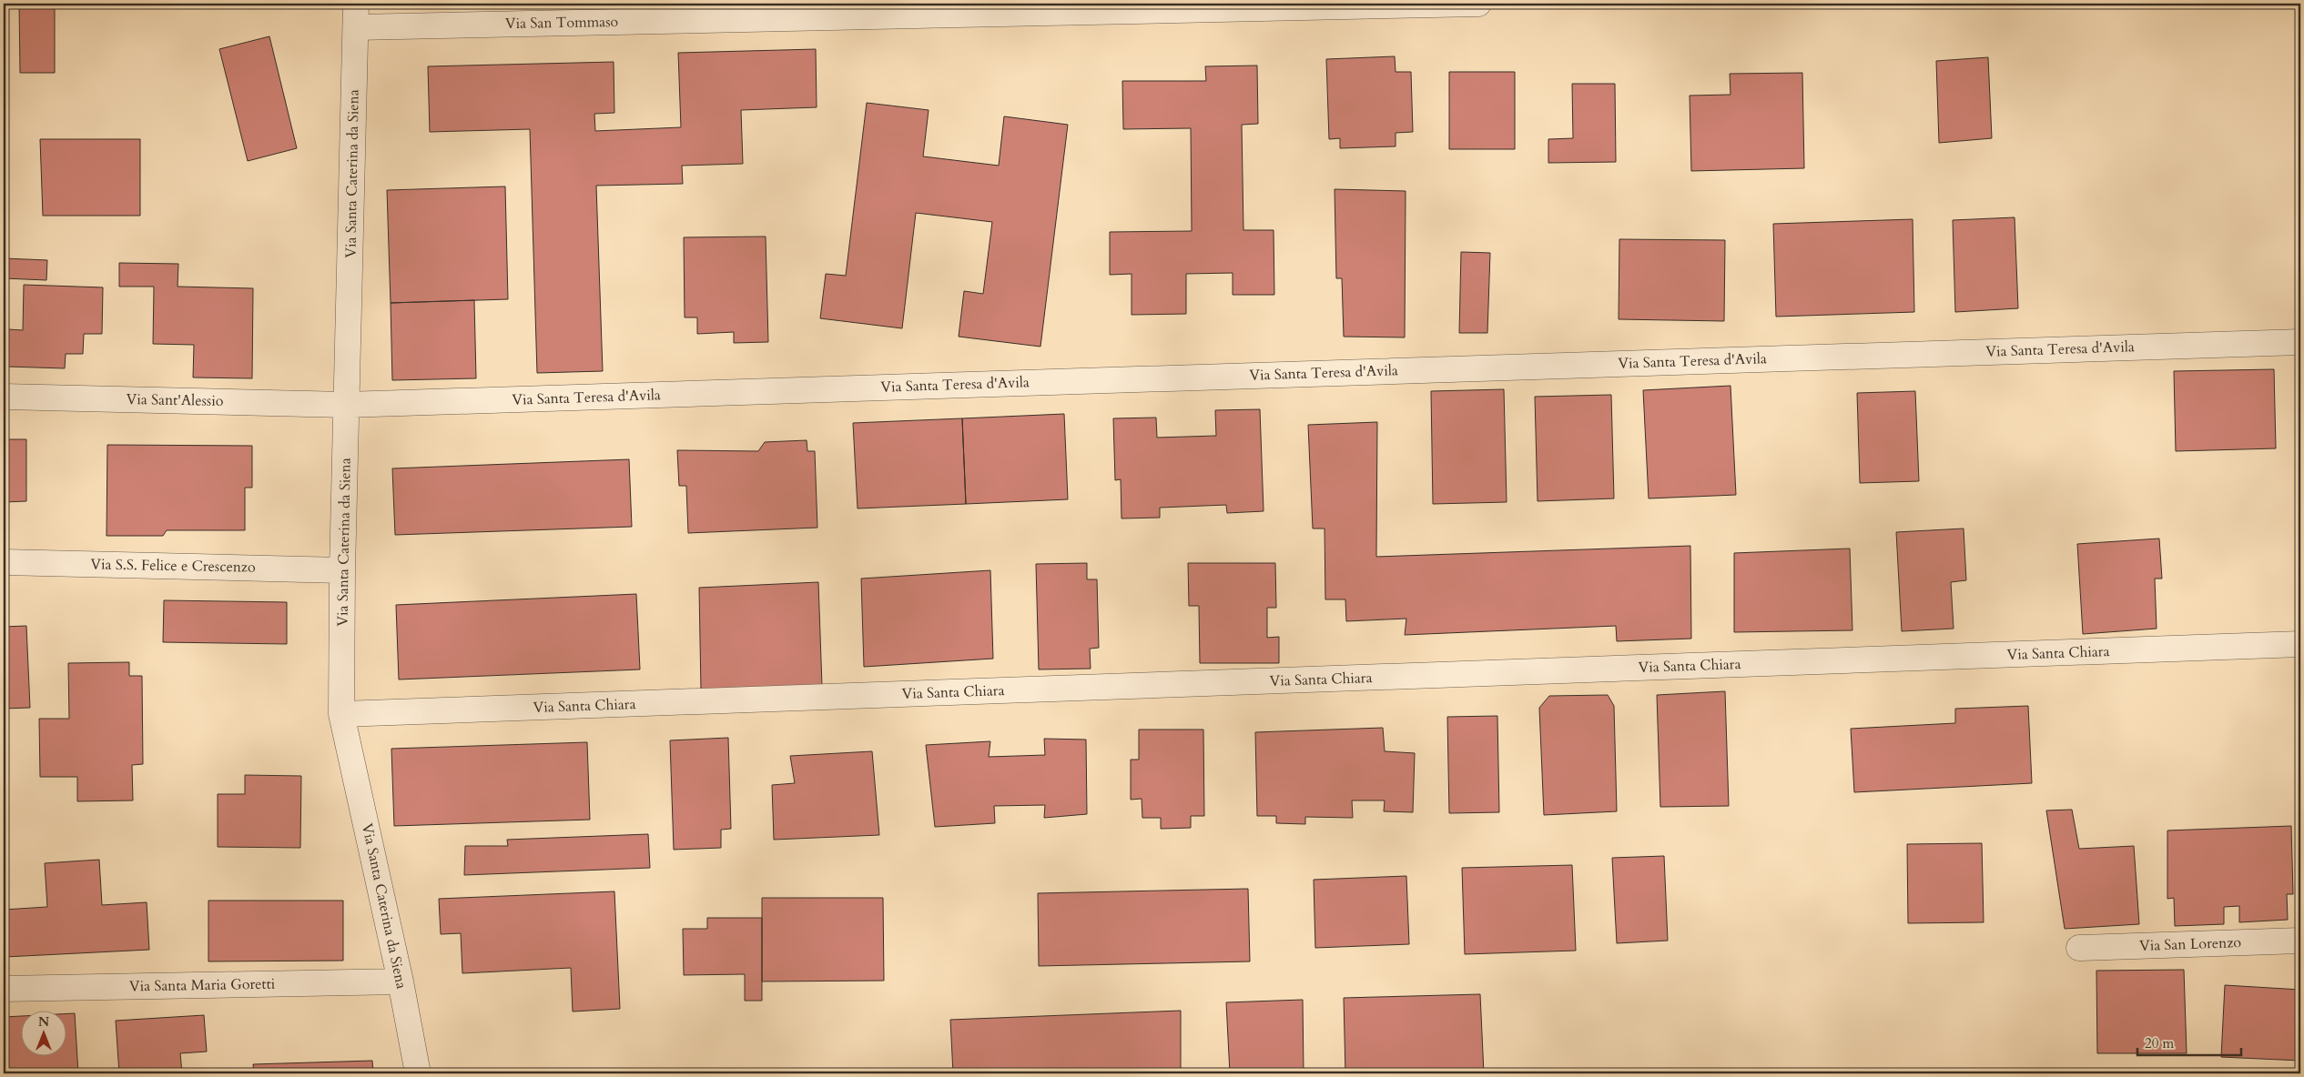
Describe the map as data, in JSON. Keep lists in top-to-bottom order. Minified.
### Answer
{"streets":{"street":["Via San Tommaso","Via Santa Caterina da Siena","Via Santa Teresa d'Avila","Via Sant'Alessio","Via S.S. Felice e Crescenzo","Via Santa Chiara","Via San Lorenzo","Via Santa Maria Goretti"]},"crossings":[["Via San Tommaso","Via Santa Caterina da Siena"],["Via Santa Caterina da Siena","Via Santa Teresa d'Avila"],["Via Santa Caterina da Siena","Via Sant'Alessio"],["Via Santa Caterina da Siena","Via S.S. Felice e Crescenzo"],["Via Santa Caterina da Siena","Via Santa Chiara"],["Via Santa Caterina da Siena","Via Santa Maria Goretti"],["Via Santa Teresa d'Avila","Via Sant'Alessio"]],"scale_bar":"20 m","north":"top"}
